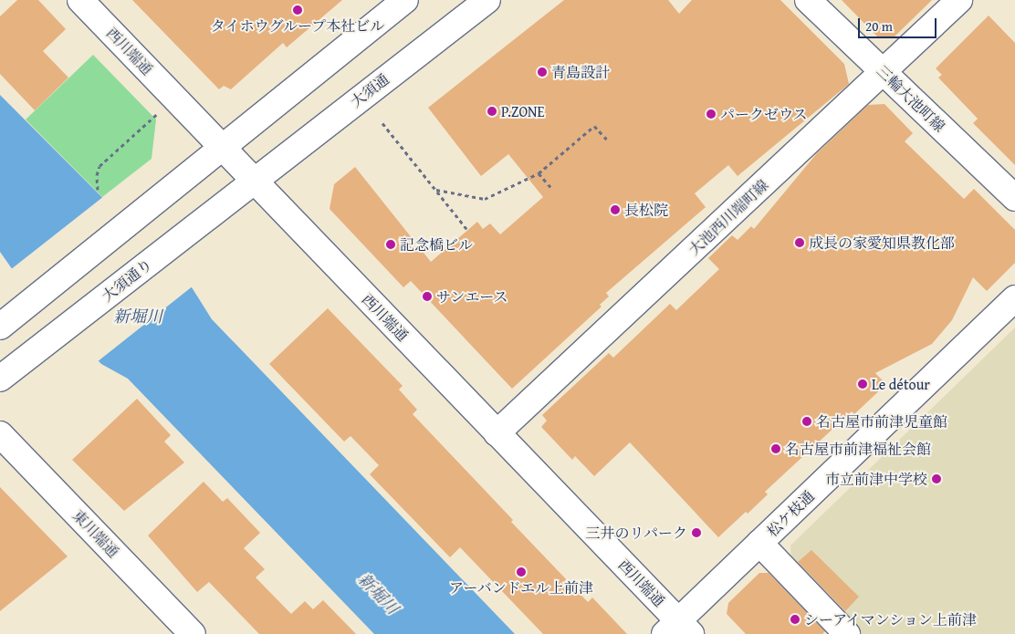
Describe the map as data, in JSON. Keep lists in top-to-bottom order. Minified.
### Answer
{"streets":{"street":["西川端通","大須通","三輪大池町線","大池西川端町線","大須通り","松ケ枝通","東川端通"]},"crossings":[["西川端通","大須通"],["西川端通","大池西川端町線"],["西川端通","大須通り"],["西川端通","松ケ枝通"],["大須通","大須通り"],["三輪大池町線","大池西川端町線"]],"water":["新堀川"],"places":["タイホウグループ本社ビル","青島設計","P.ZONE","パークゼウス","長松院","成長の家愛知県教化部","記念橋ビル","サンエース","Le détour","名古屋市前津児童館","名古屋市前津福祉会館","市立前津中学校","三井のリパーク","アーバンドエル上前津","シーアイマンション上前津"],"scale_bar":"20 m"}
